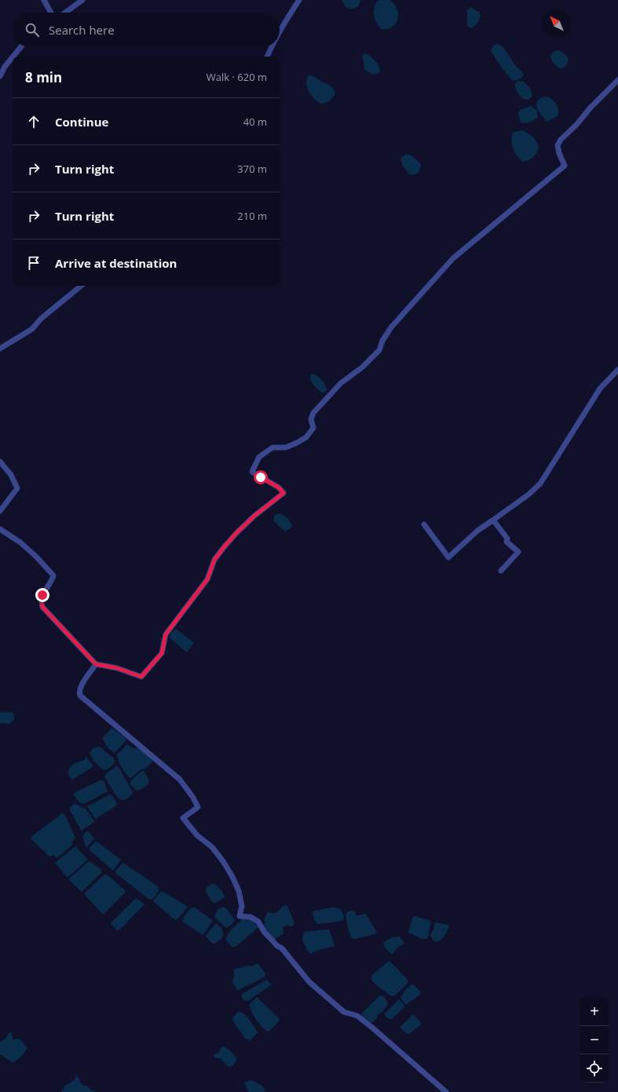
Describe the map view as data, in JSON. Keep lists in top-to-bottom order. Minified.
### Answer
{"north":"top left","page":{"search":"Search here","heading":["8 min","Walk · 620 m"],"list":[["Continue","40 m"],["Turn right","370 m"],["Turn right","210 m"],"Arrive at destination"],"map_buttons":["+","−"]}}
